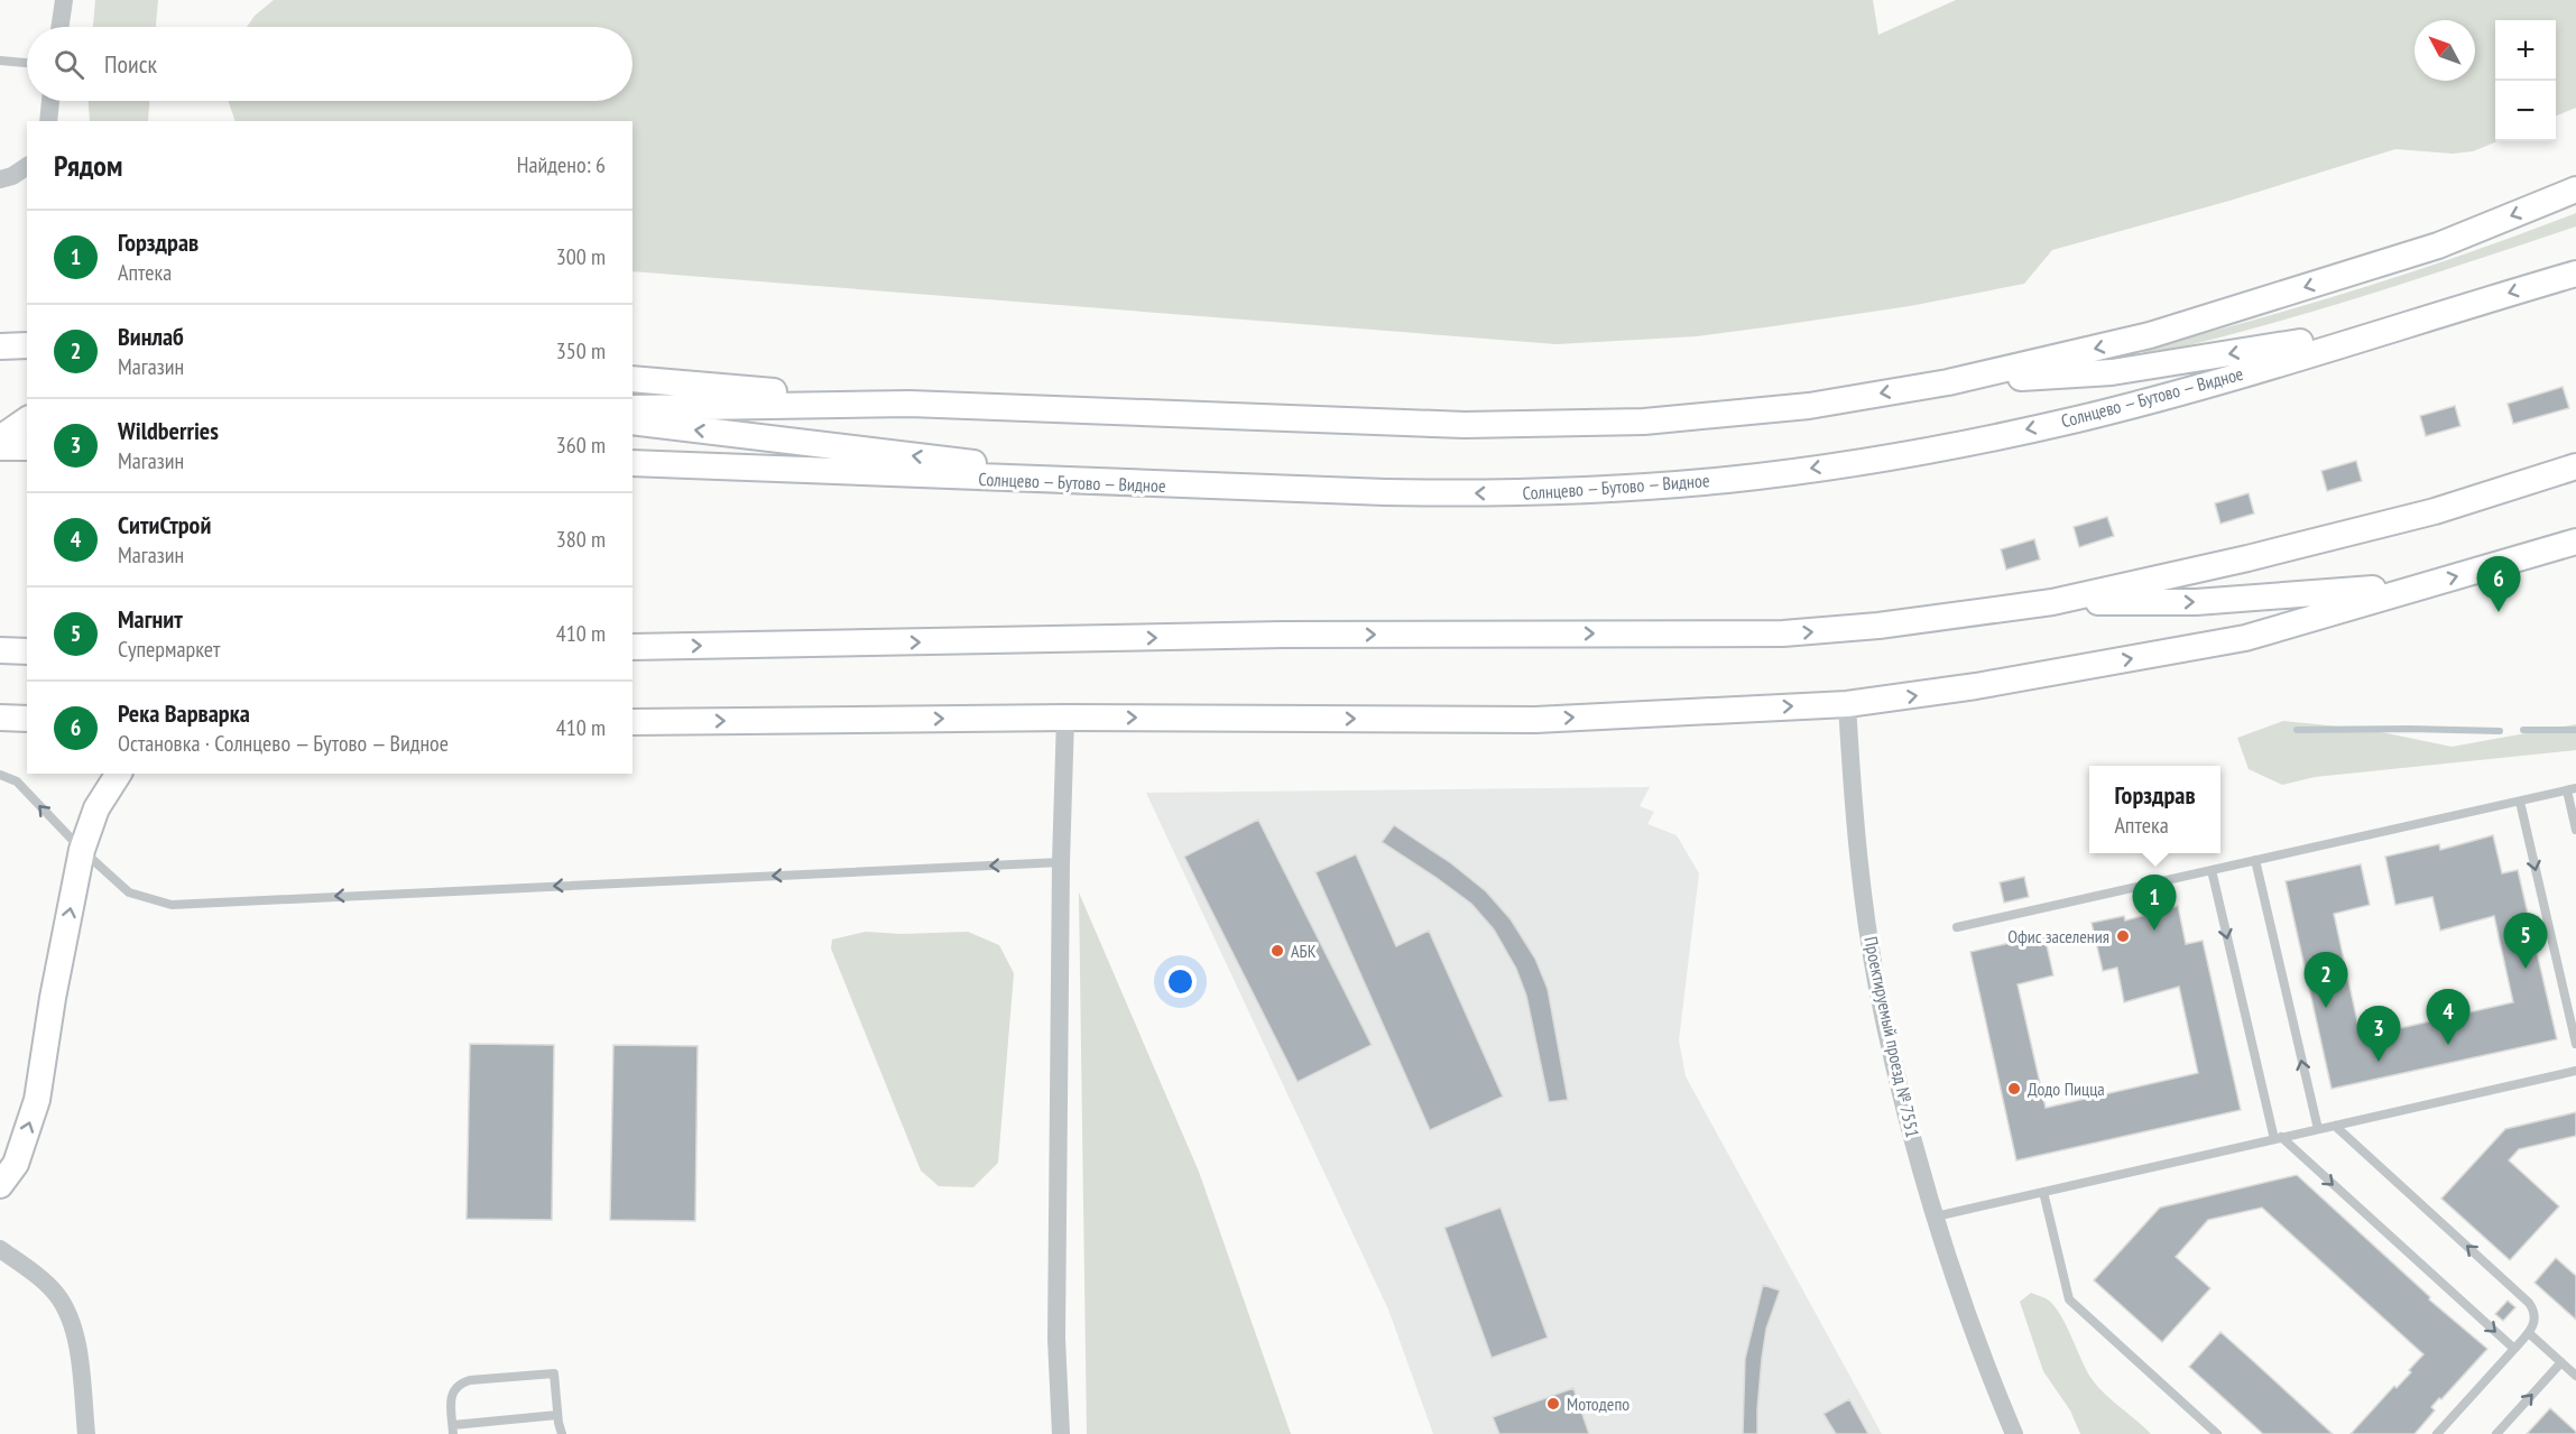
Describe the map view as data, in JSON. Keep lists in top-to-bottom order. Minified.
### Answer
{"streets":{"main road":["Солнцево — Бутово — Видное"],"street":["Проектируемый проезд № 7551"]},"places":["Офис заселения","АБК","Додо Пицца","Мотодепо"],"north":"top left","page":{"map_buttons":["+","−"],"search":"Поиск","heading":["Рядом","Найдено: 6"],"list":[{"mark":"1","name":"Горздрав","note":"Аптека","value":"300 m"},{"mark":"2","name":"Винлаб","note":"Магазин","value":"350 m"},{"mark":"3","name":"Wildberries","note":"Магазин","value":"360 m"},{"mark":"4","name":"СитиСтрой","note":"Магазин","value":"380 m"},{"mark":"5","name":"Магнит","note":"Супермаркет","value":"410 m"},{"mark":"6","name":"Река Варварка","note":"Остановка · Солнцево — Бутово — Видное","value":"410 m"}],"pins":["6","1","5","2","4","3"],"popup":["Горздрав","Аптека"]}}
